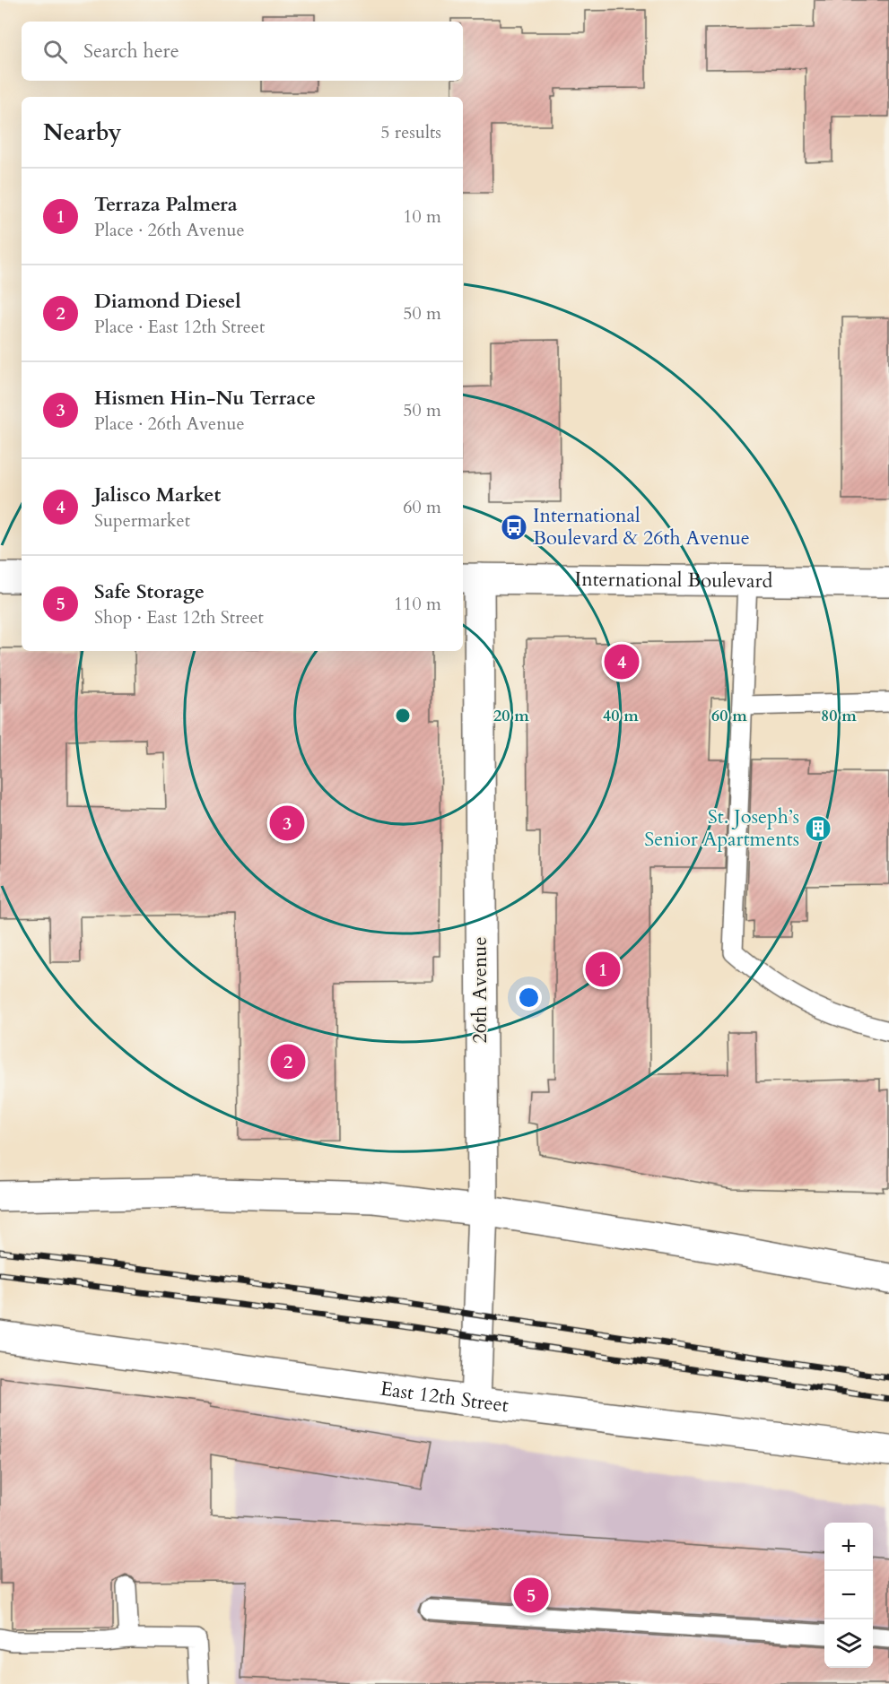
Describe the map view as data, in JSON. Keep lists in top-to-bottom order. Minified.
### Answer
{"streets":{"main road":["International Boulevard","26th Avenue","East 12th Street"]},"crossings":[["International Boulevard","26th Avenue"],["26th Avenue","East 12th Street"]],"places":{"bus stop":["International Boulevard & 26th Avenue"],"building":["St. Joseph’s Senior Apartments"]},"page":{"search":"Search here","heading":["Nearby","5 results"],"list":[{"mark":"1","name":"Terraza Palmera","note":"Place · 26th Avenue","value":"10 m"},{"mark":"2","name":"Diamond Diesel","note":"Place · East 12th Street","value":"50 m"},{"mark":"3","name":"Hismen Hin-Nu Terrace","note":"Place · 26th Avenue","value":"50 m"},{"mark":"4","name":"Jalisco Market","note":"Supermarket","value":"60 m"},{"mark":"5","name":"Safe Storage","note":"Shop · East 12th Street","value":"110 m"}],"pins":["4","3","1","2","5"],"map_buttons":["+","−"]},"rings":["20 m","40 m","60 m","80 m"]}
